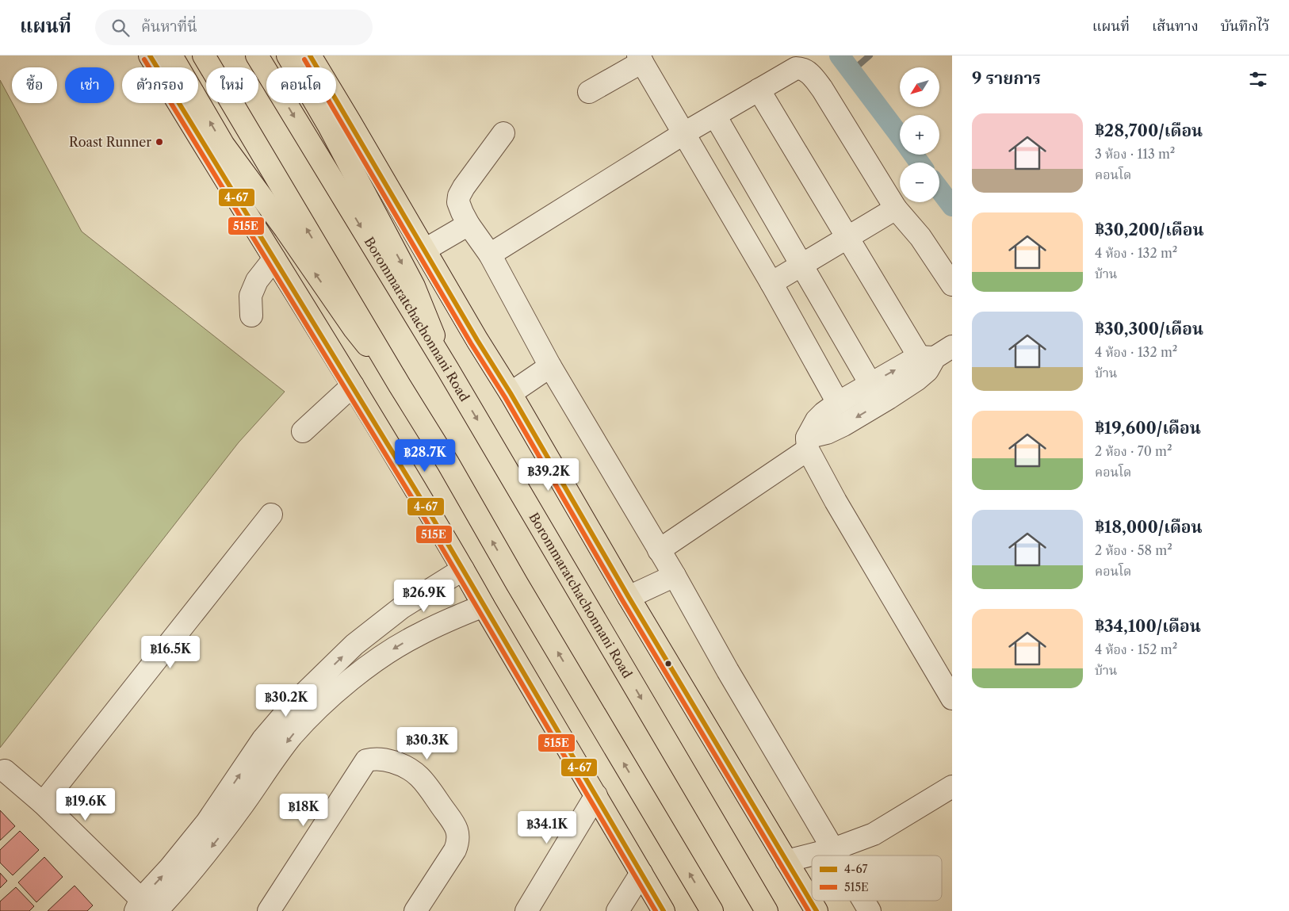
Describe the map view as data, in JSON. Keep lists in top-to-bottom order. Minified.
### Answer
{"streets":{"main road":["Borommaratchachonnani Road"]},"places":["Roast Runner"],"lines":["transit line 4-67","transit line 515E"],"legend":["4-67","515E"],"north":"bottom left","page":{"header":"แผนที่","search":"ค้นหาที่นี่","nav":["แผนที่","เส้นทาง","บันทึกไว้"],"heading":"9 รายการ","map_buttons":["+","−"],"chip":["ซื้อ","เช่า","ตัวกรอง","ใหม่","คอนโด"],"list":[{"name":"฿28,700/เดือน","note":"3 ห้อง · 113 m² · คอนโด"},{"name":"฿30,200/เดือน","note":"4 ห้อง · 132 m² · บ้าน"},{"name":"฿30,300/เดือน","note":"4 ห้อง · 132 m² · บ้าน"},{"name":"฿19,600/เดือน","note":"2 ห้อง · 70 m² · คอนโด"},{"name":"฿18,000/เดือน","note":"2 ห้อง · 58 m² · คอนโด"},{"name":"฿34,100/เดือน","note":"4 ห้อง · 152 m² · บ้าน"}],"price":["฿28.7K","฿39.2K","฿26.9K","฿16.5K","฿30.2K","฿30.3K","฿19.6K","฿18K","฿34.1K"]}}
